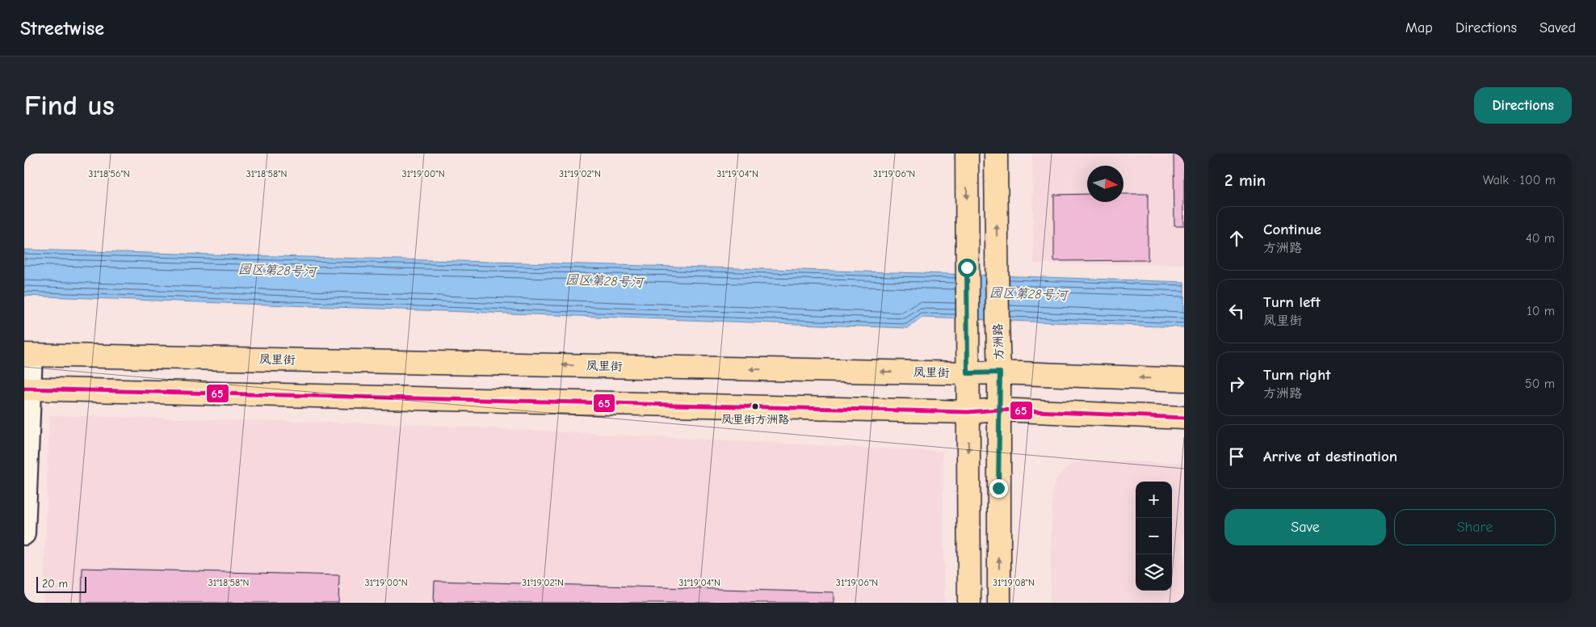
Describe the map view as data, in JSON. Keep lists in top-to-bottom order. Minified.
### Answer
{"streets":{"main road":["方洲路","凤里街"]},"crossings":[["方洲路","凤里街"]],"water":["园区第28号河"],"places":["凤里街方洲路"],"lines":["transit line 65"],"scale_bar":"20 m","north":"right","page":{"header":"Streetwise","nav":["Map","Directions","Saved"],"buttons":["Directions",["Save","Share"]],"title":"Find us","heading":["2 min","Walk · 100 m"],"list":[["Continue","方洲路","40 m"],["Turn left","凤里街","10 m"],["Turn right","方洲路","50 m"],"Arrive at destination"],"map_buttons":["+","−"],"scale":"20 m"},"coordinates":["31°18'56\"N","31°18'58\"N","31°19'00\"N","31°19'02\"N","31°19'04\"N","31°19'06\"N","31°19'08\"N"]}
